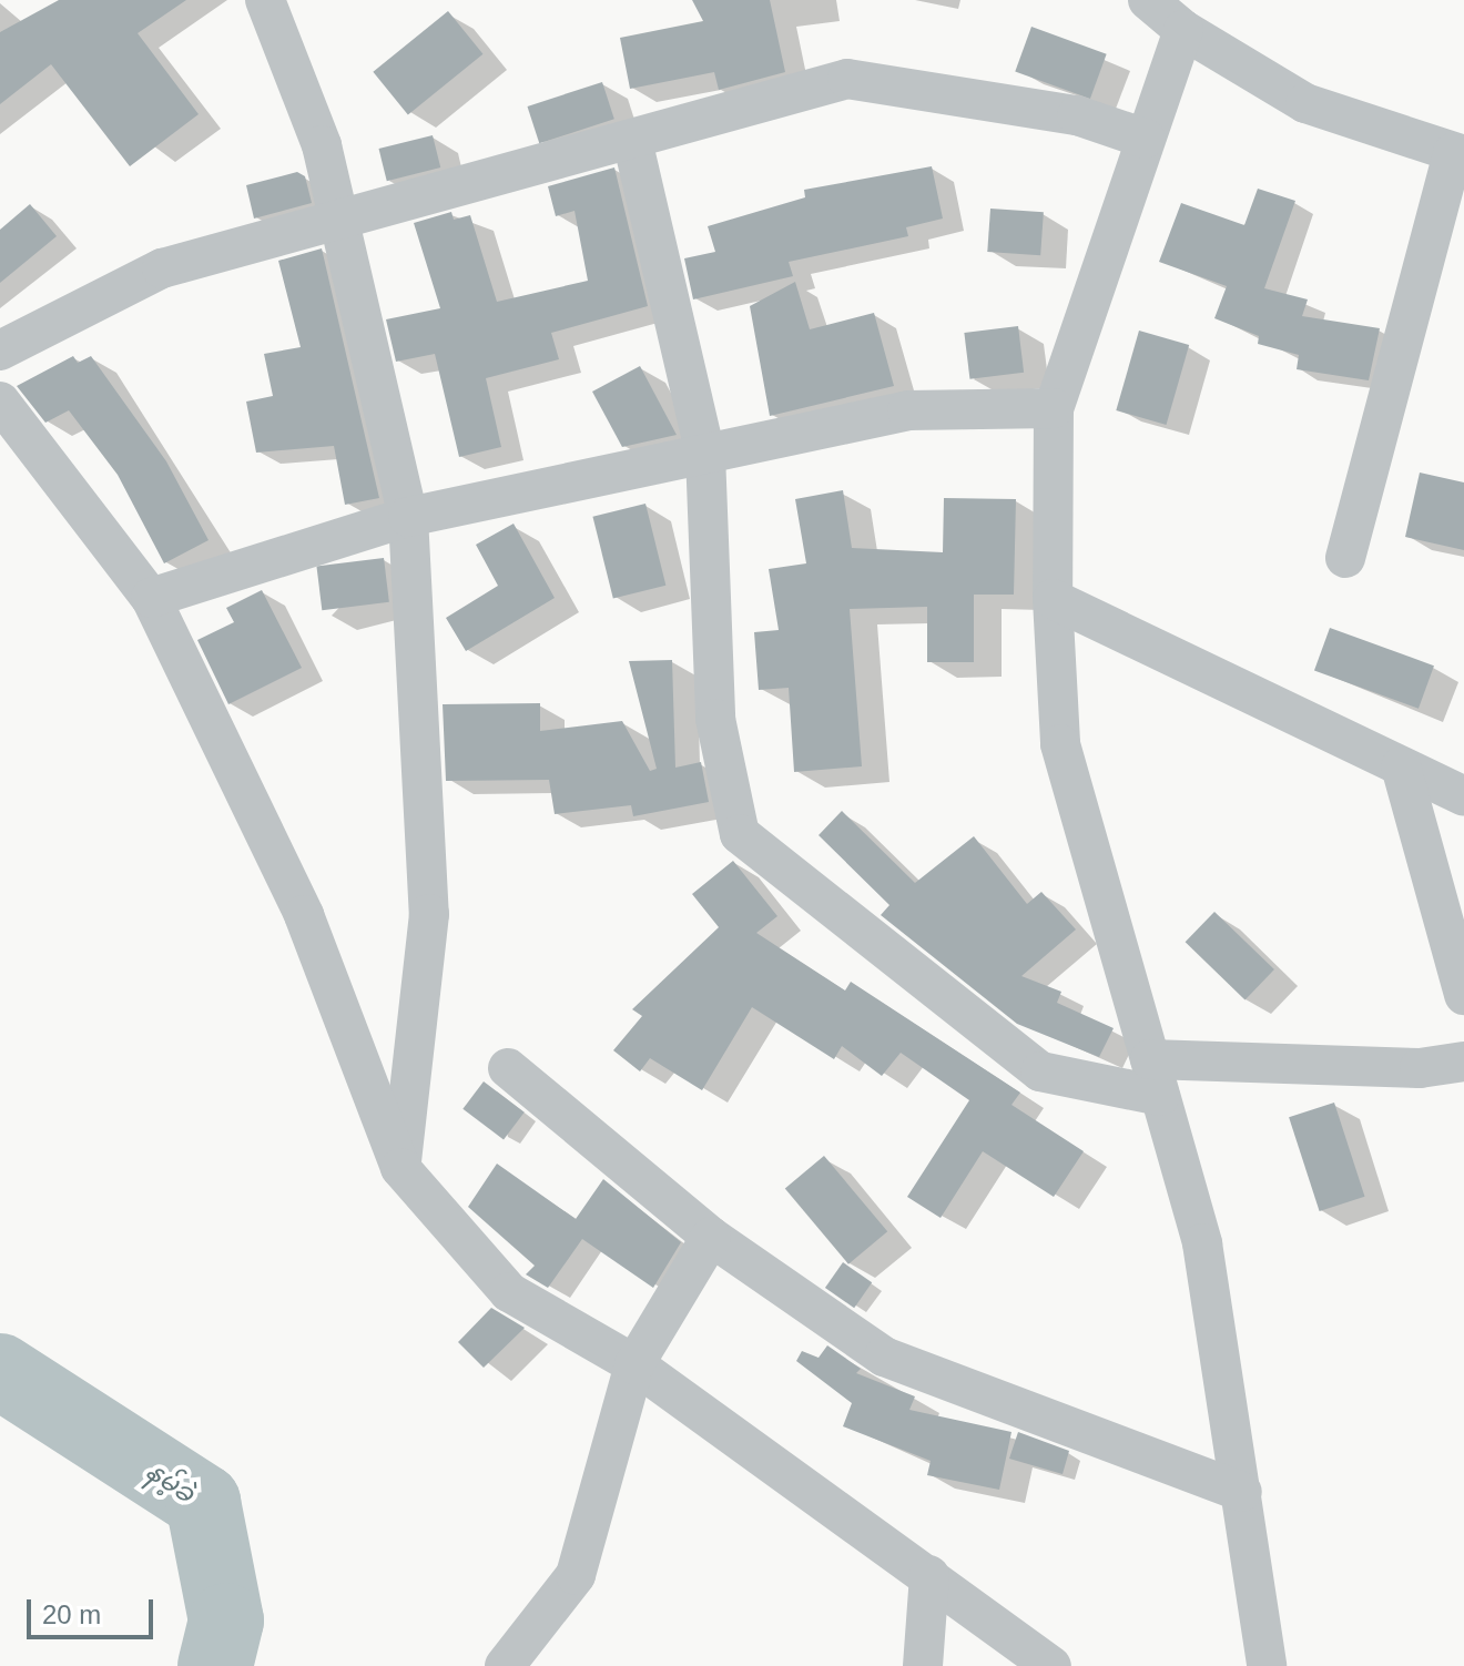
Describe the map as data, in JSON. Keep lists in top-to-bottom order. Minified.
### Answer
{"water":["နမ့်ခဲ"],"scale_bar":"20 m"}
